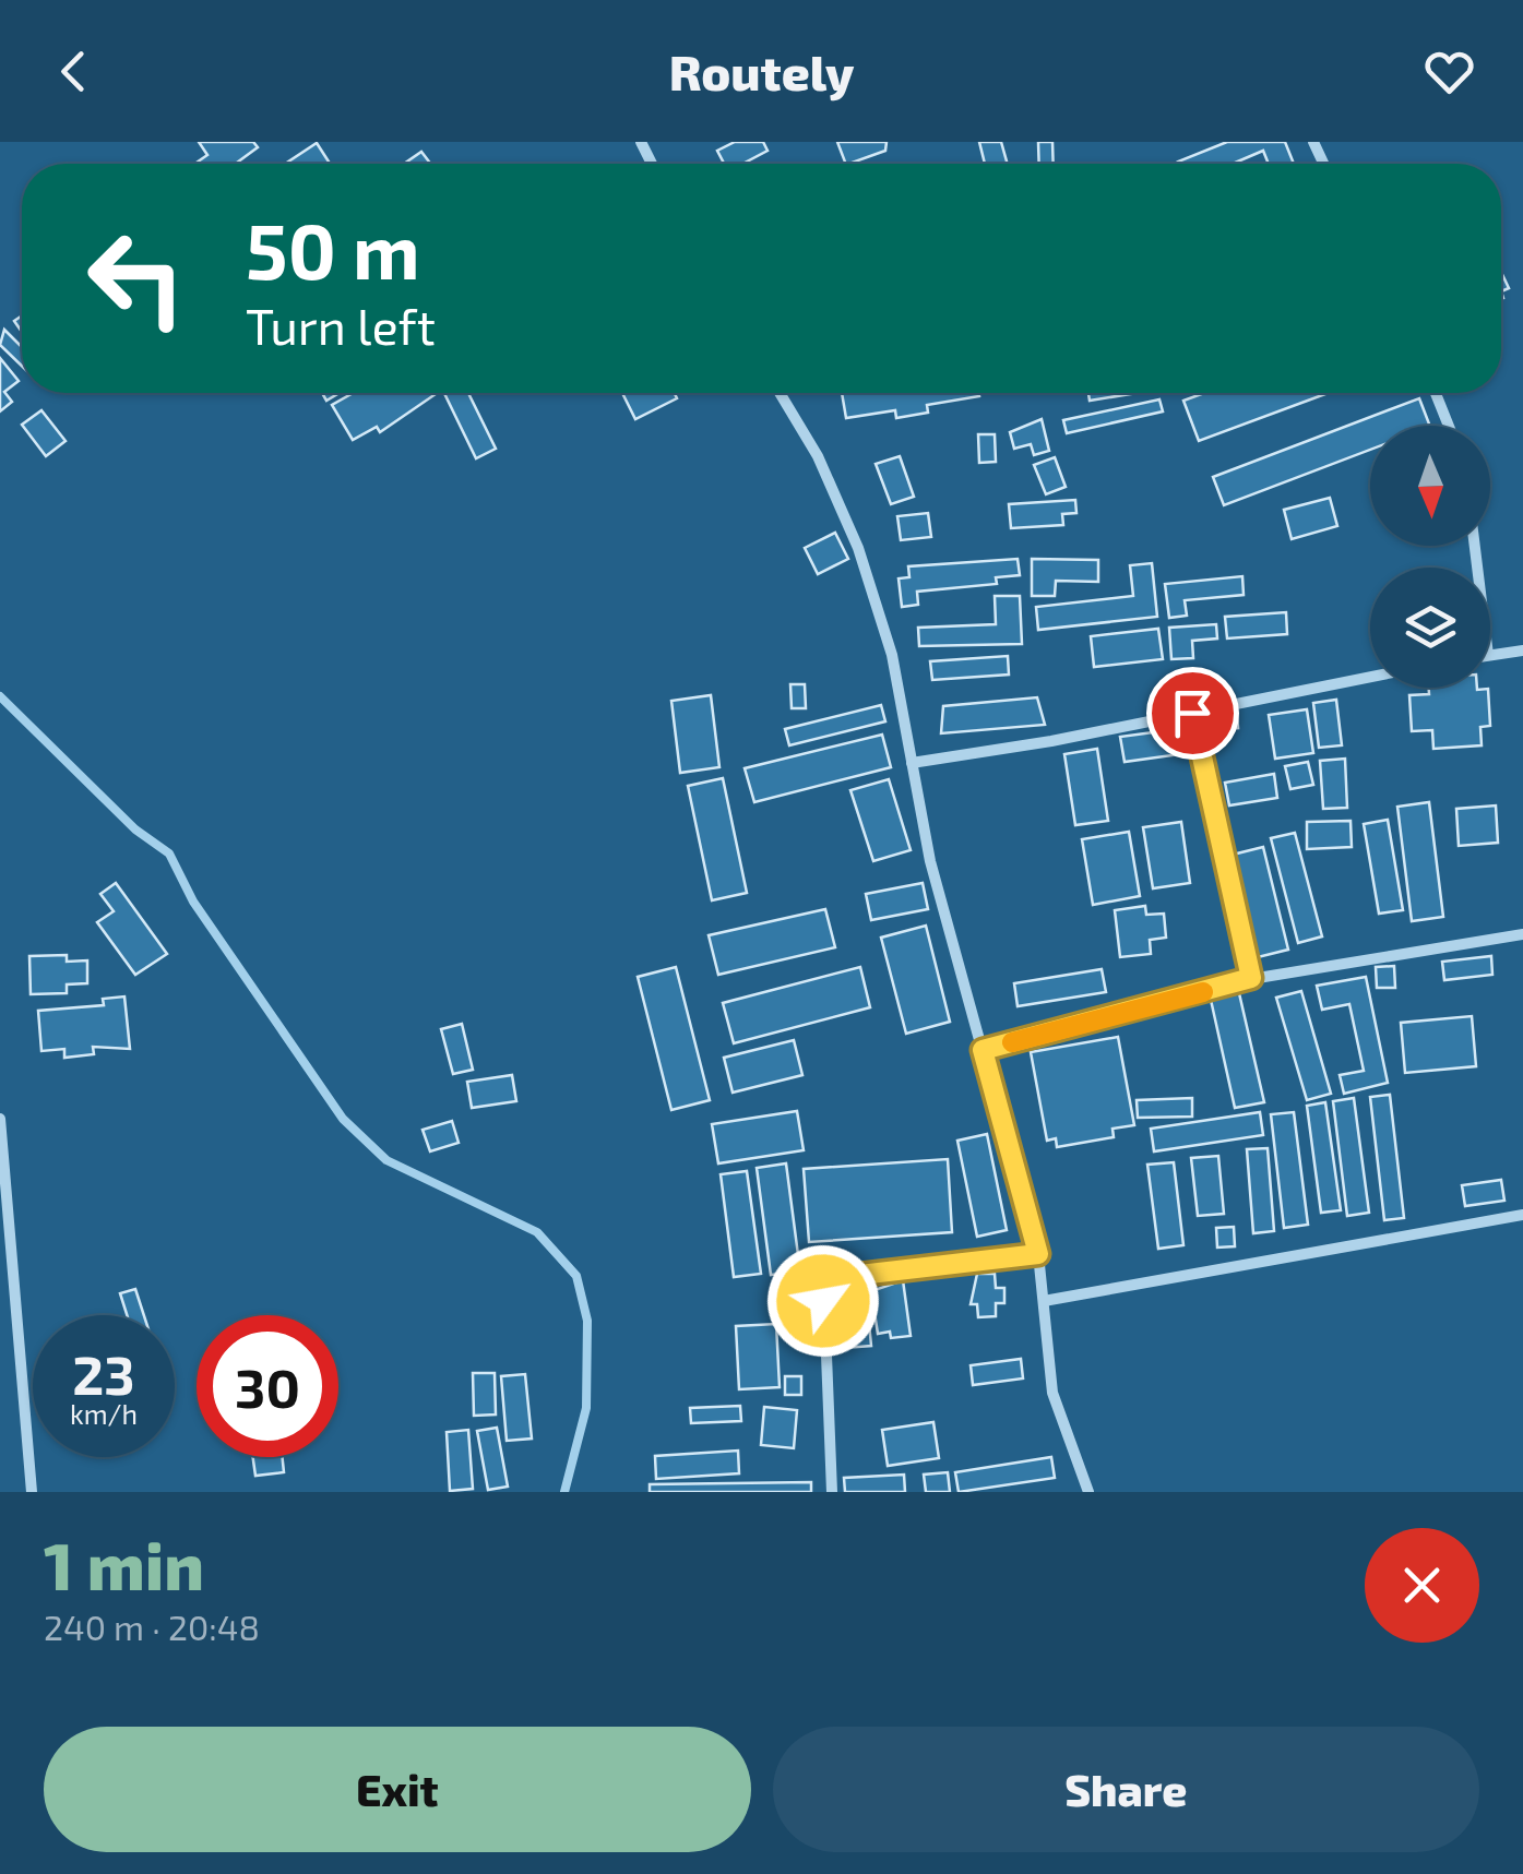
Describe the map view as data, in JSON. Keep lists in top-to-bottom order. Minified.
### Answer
{"north":"bottom","page":{"header":"Routely","turn":["50 m","Turn left"],"speed":"23 km/h","limit":"30","heading":["1 min","240 m · 20:48"],"buttons":["Exit","Share"]}}
